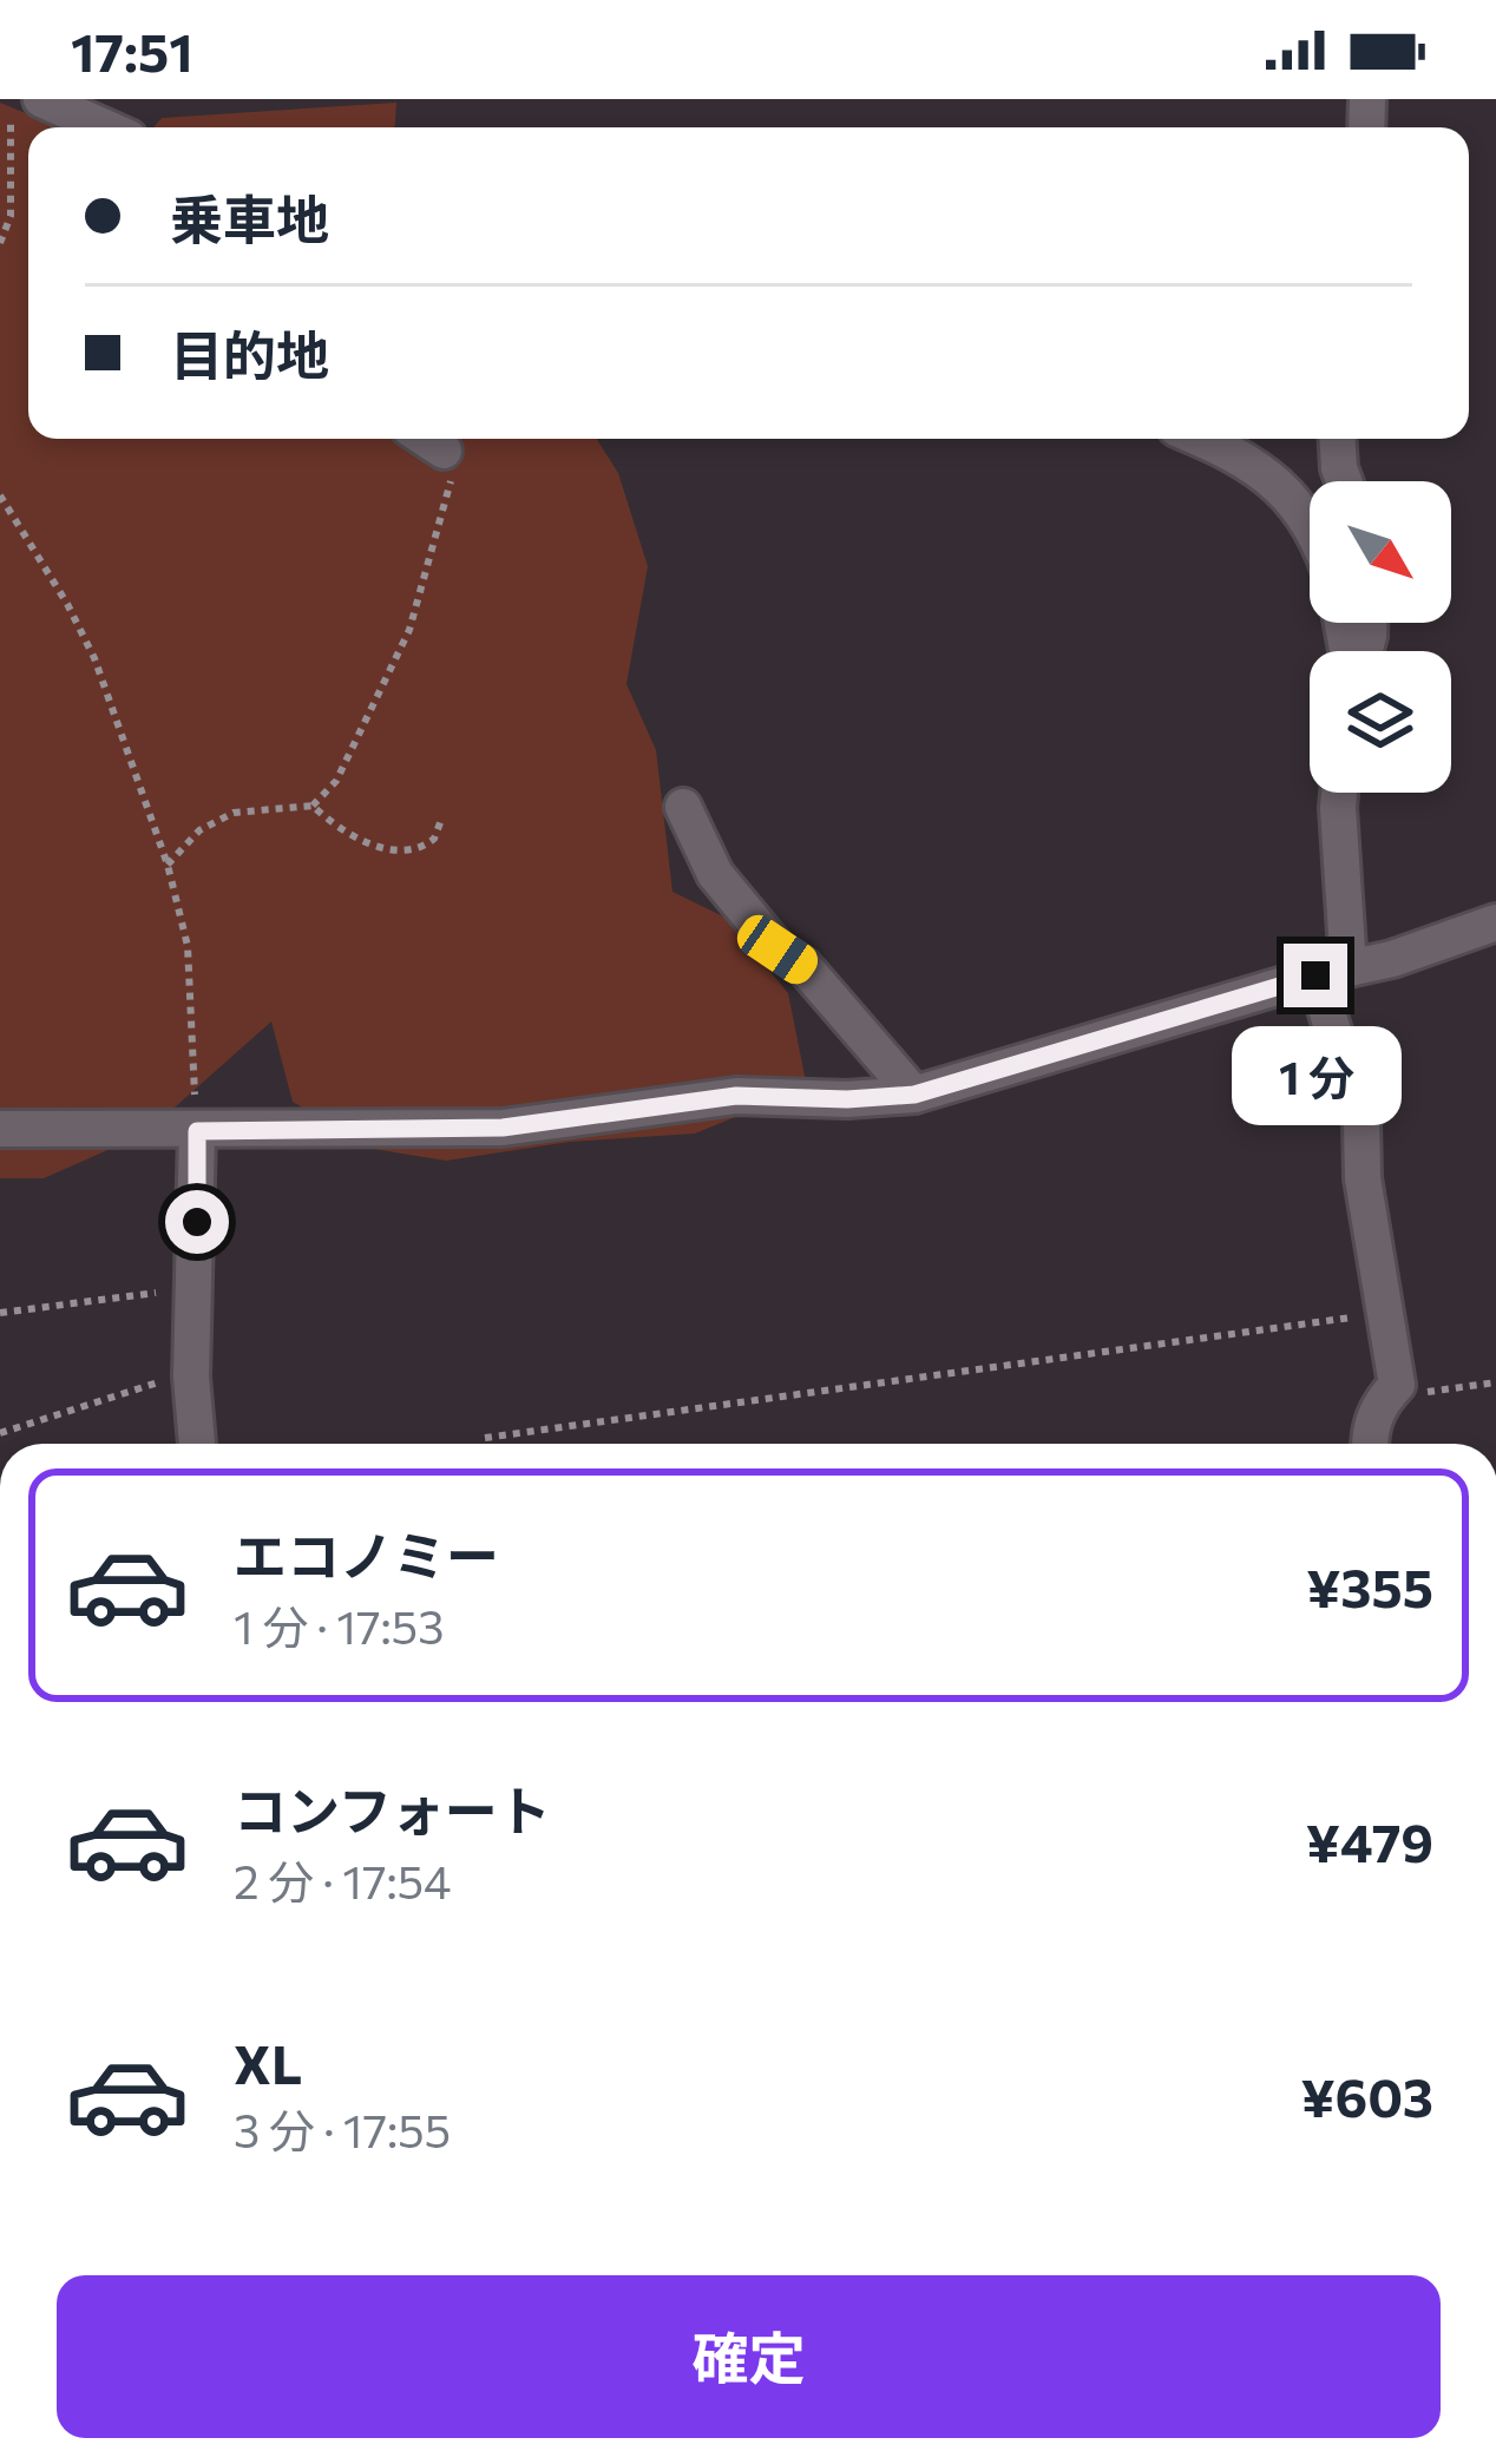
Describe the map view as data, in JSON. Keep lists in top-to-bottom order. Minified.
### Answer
{"north":"bottom right","page":{"status":"17:51","banner":["乗車地","目的地"],"bubble":"1 分","list":[{"name":"エコノミー","note":"1 分 · 17:53","value":"¥355"},{"name":"コンフォート","note":"2 分 · 17:54","value":"¥479"},{"name":"XL","note":"3 分 · 17:55","value":"¥603"}],"buttons":"確定"}}
